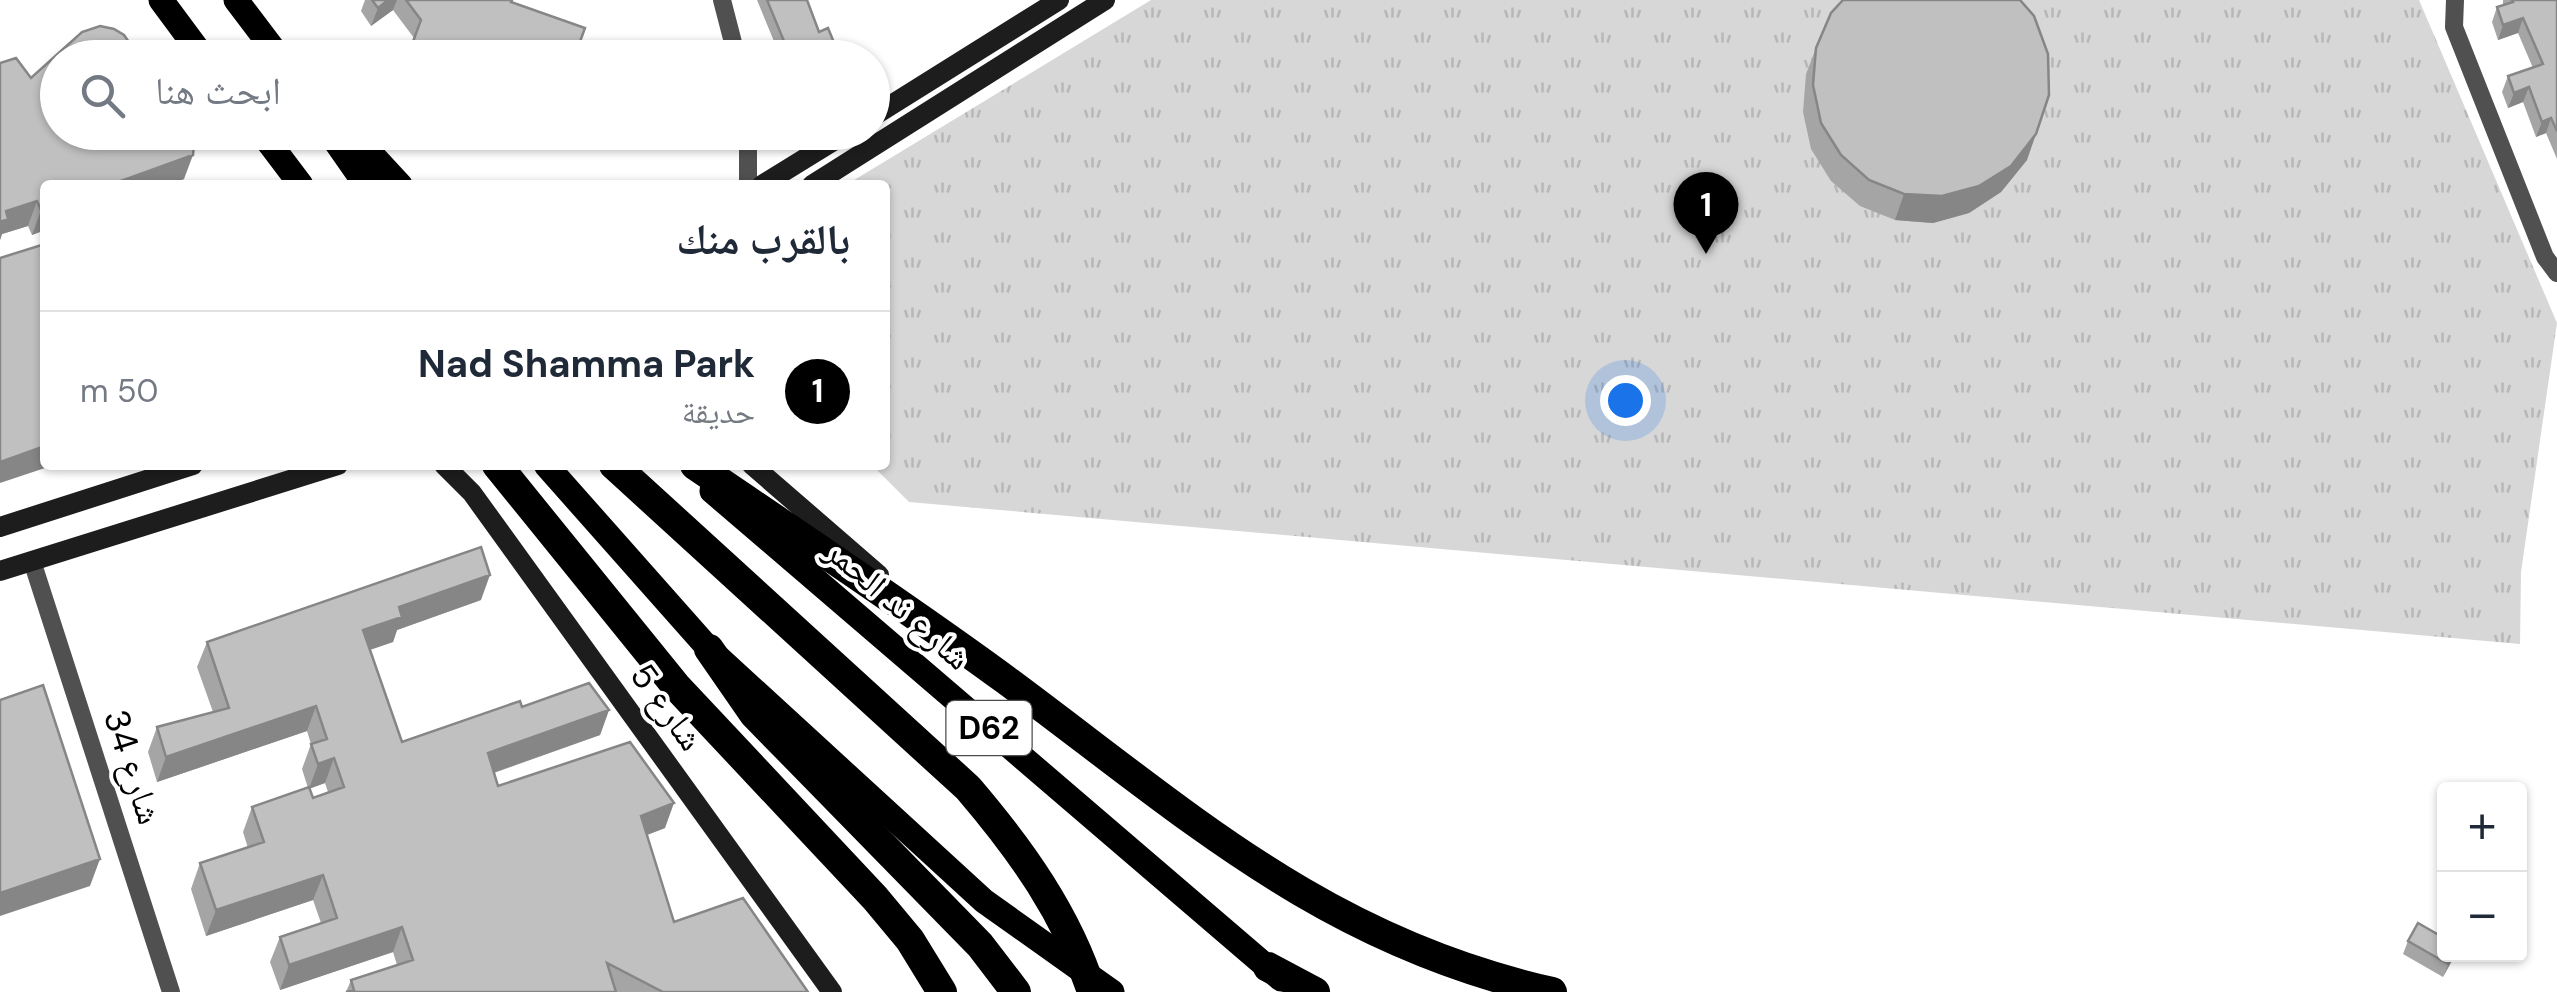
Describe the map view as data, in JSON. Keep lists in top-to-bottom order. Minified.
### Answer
{"streets":{"main road":["شارع ند الحمر","D62"],"street":["شارع 5","شارع 34"]},"page":{"search":"ابحث هنا","pins":"1","heading":"بالقرب منك","list":[{"mark":"1","name":"Nad Shamma Park","note":"حديقة","value":"50 m"}],"map_buttons":["+","−"]}}
